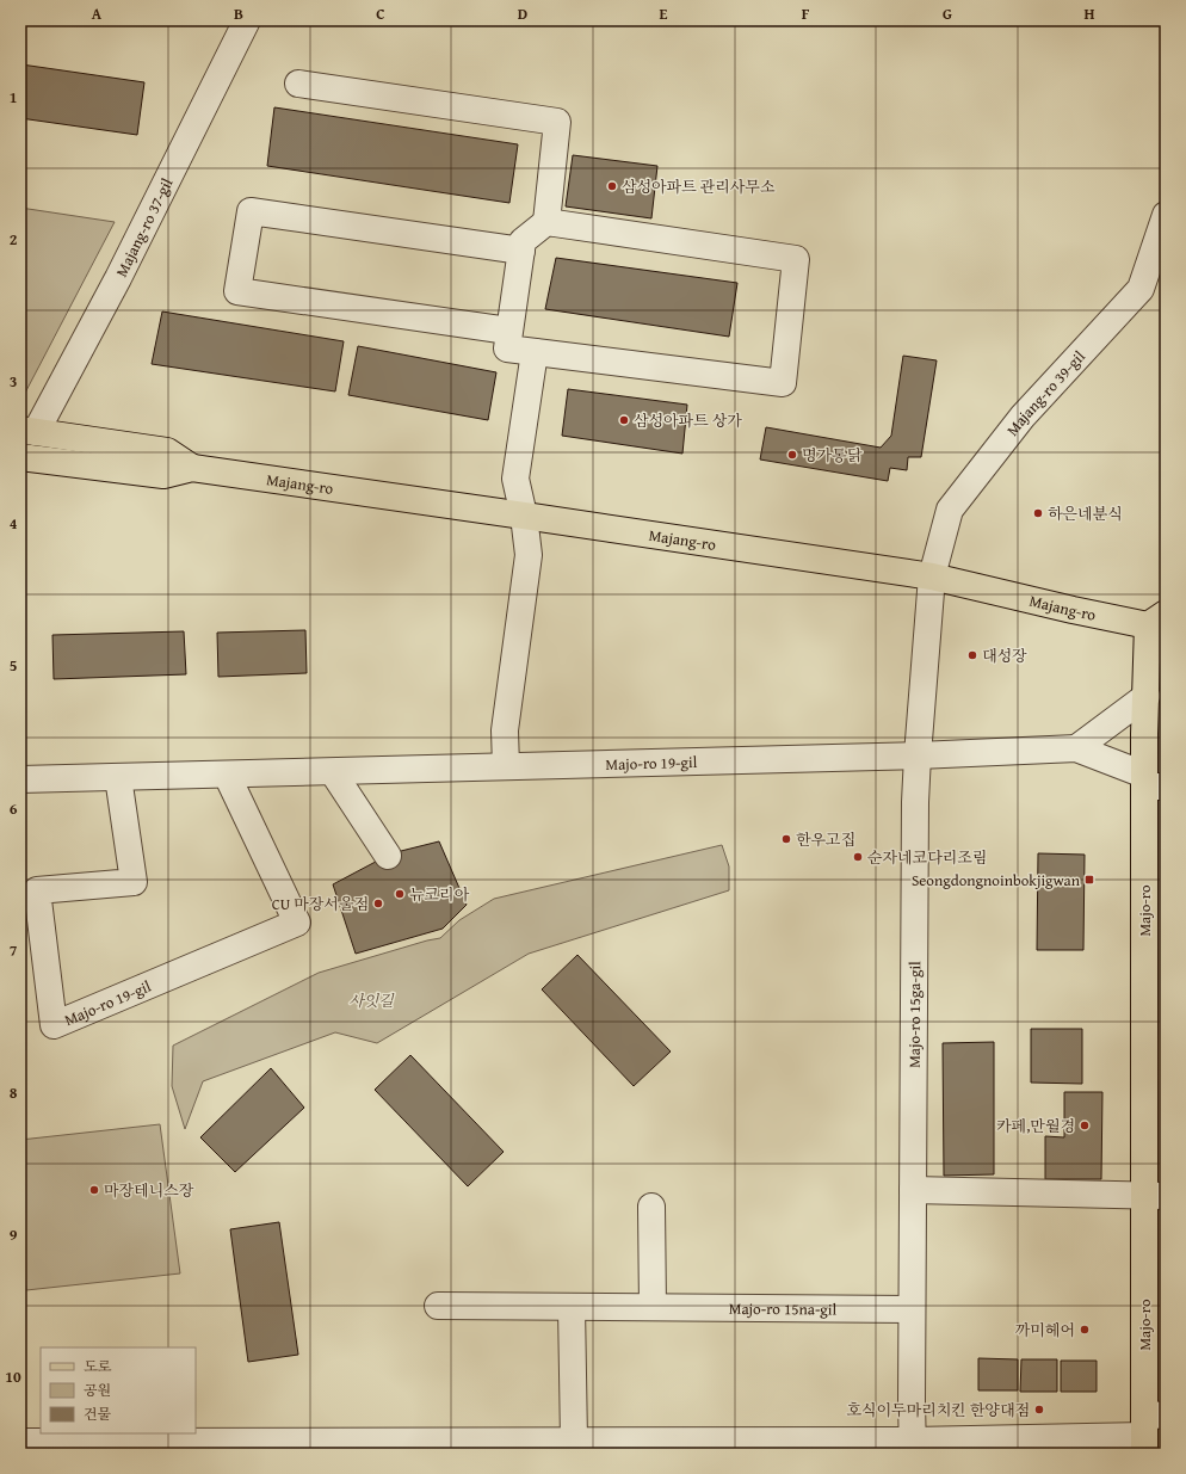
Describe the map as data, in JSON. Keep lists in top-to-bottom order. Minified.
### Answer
{"streets":{"main road":["Majang-ro","Majo-ro"],"street":["Majang-ro 37-gil","Majang-ro 39-gil","Majo-ro 19-gil","Majo-ro 15ga-gil","Majo-ro 15na-gil"]},"crossings":[["Majang-ro 37-gil","Majang-ro"],["Majang-ro 39-gil","Majang-ro"],["Majang-ro 39-gil","Majo-ro 15ga-gil"],["Majang-ro","Majo-ro"],["Majang-ro","Majo-ro 15ga-gil"],["Majo-ro 19-gil","Majo-ro 15ga-gil"],["Majo-ro 15ga-gil","Majo-ro 15na-gil"]],"parks":["사잇길"],"places":{"other":["삼성아파트 관리사무소","삼성아파트 상가","명가통닭","하은네분식","대성장","한우고집","순자네코다리조림","뉴코리아","CU 마장서울점","카페,만월경","마장테니스장","까미헤어","호식이두마리치킨 한양대점"],"transit":["Seongdongnoinbokjigwan"]},"legend":["도로","공원","건물"],"grid":{"columns":["A","B","C","D","E","F","G","H"],"rows":["1","2","3","4","5","6","7","8","9","10"]}}
